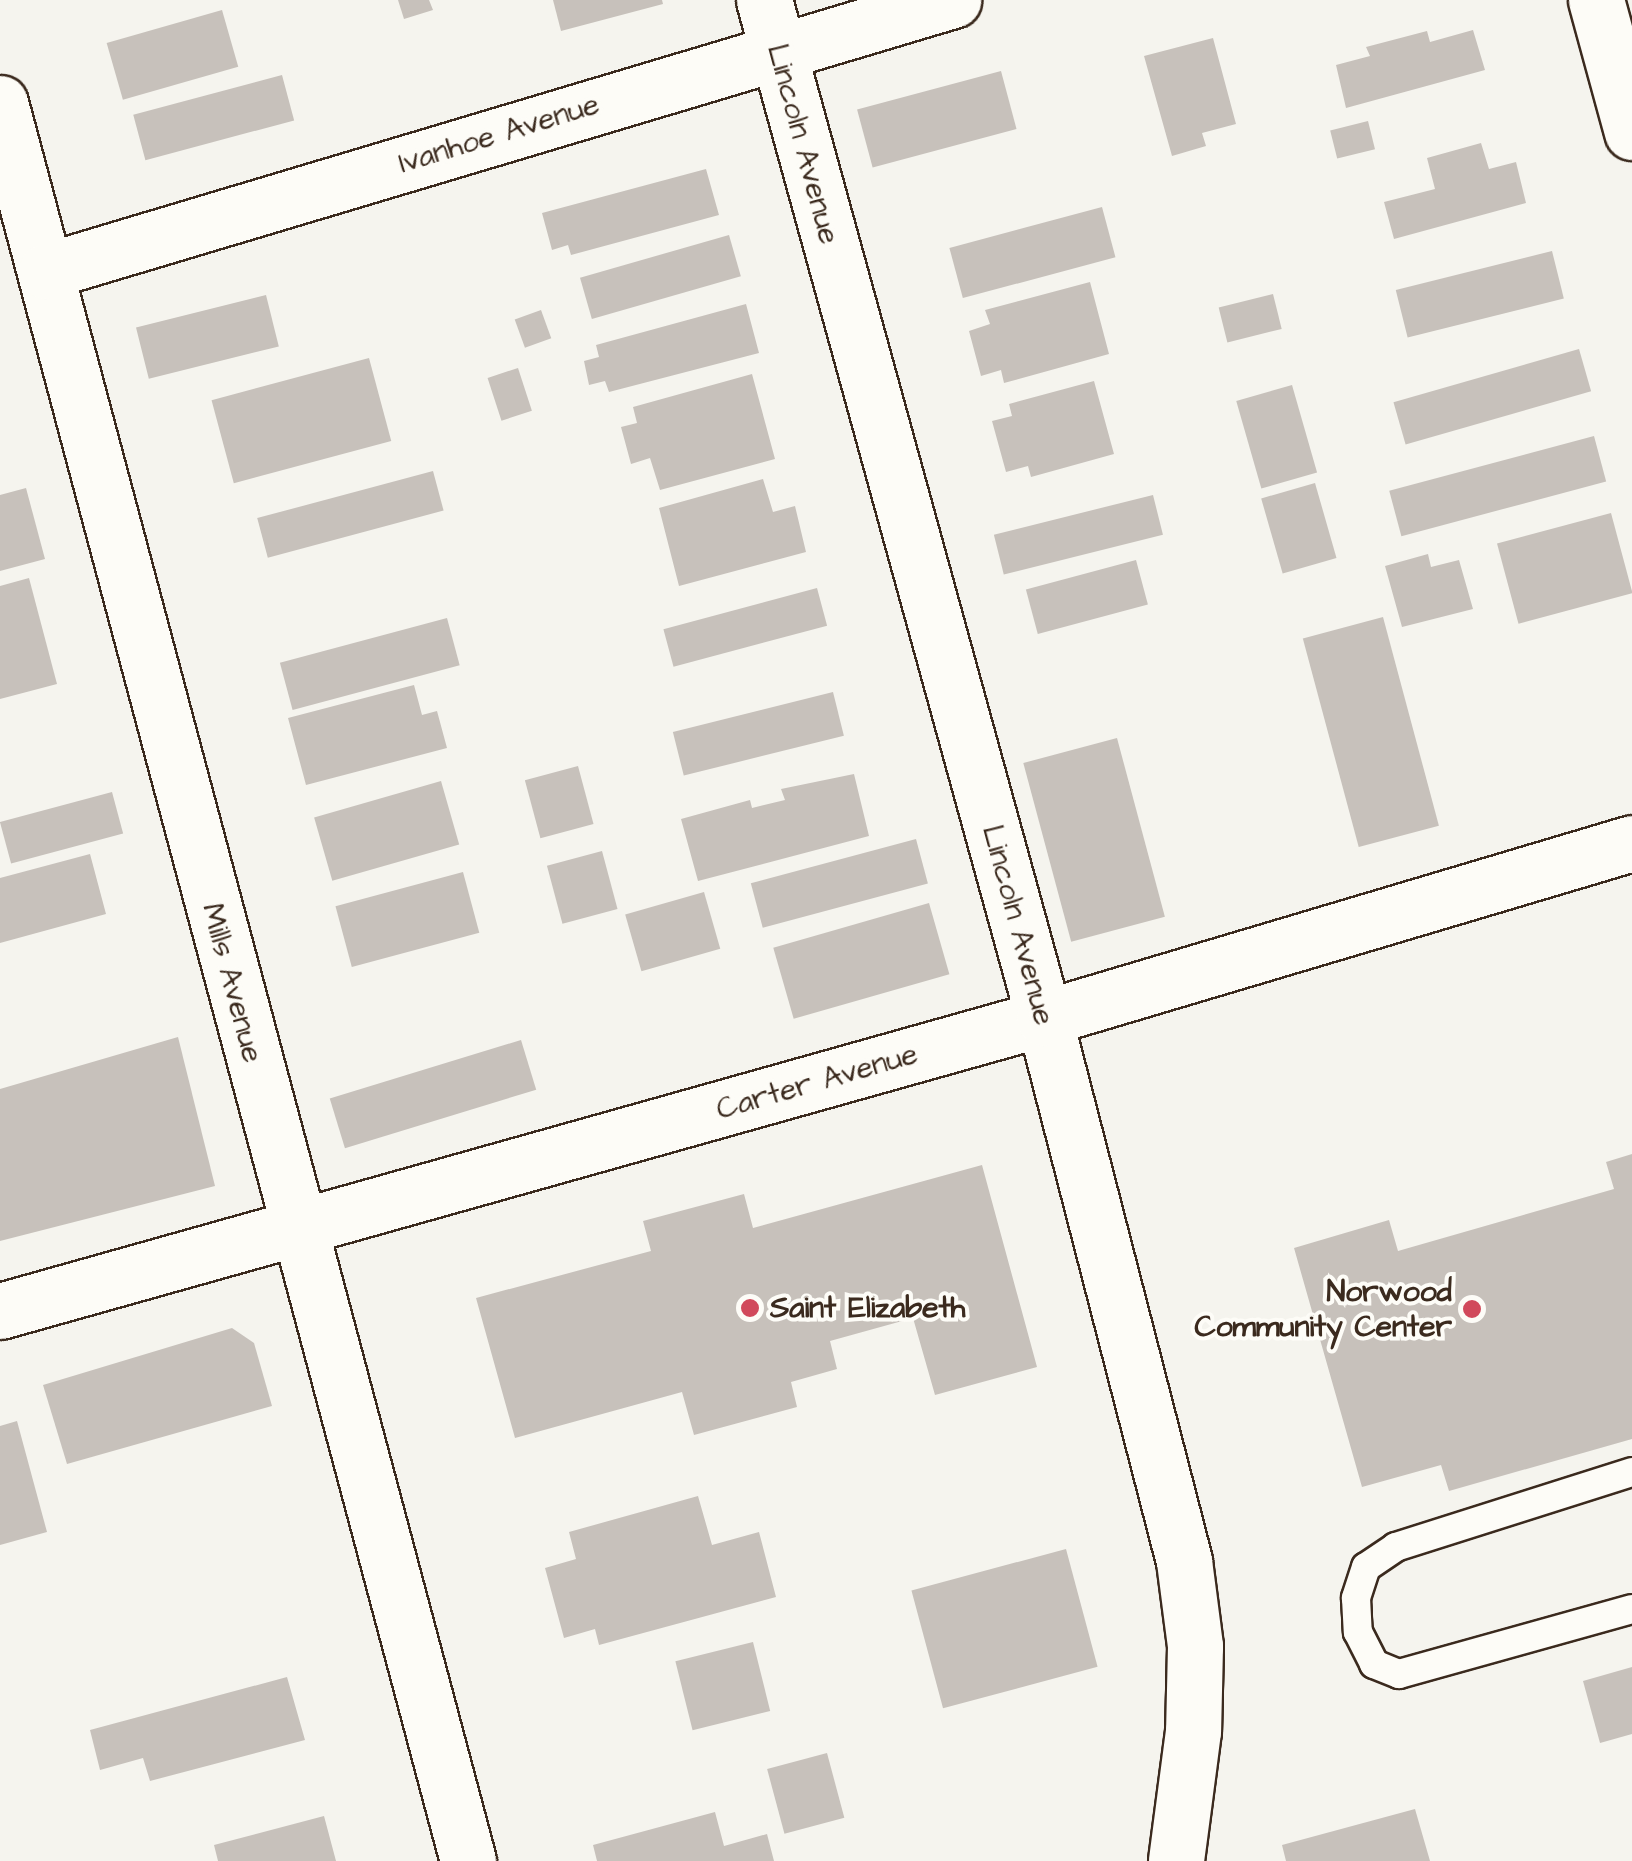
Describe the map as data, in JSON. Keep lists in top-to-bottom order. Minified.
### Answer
{"streets":{"street":["Ivanhoe Avenue","Lincoln Avenue","Mills Avenue","Carter Avenue"]},"crossings":[["Ivanhoe Avenue","Lincoln Avenue"],["Ivanhoe Avenue","Mills Avenue"],["Lincoln Avenue","Carter Avenue"],["Mills Avenue","Carter Avenue"]],"places":["Saint Elizabeth","Norwood Community Center"]}
